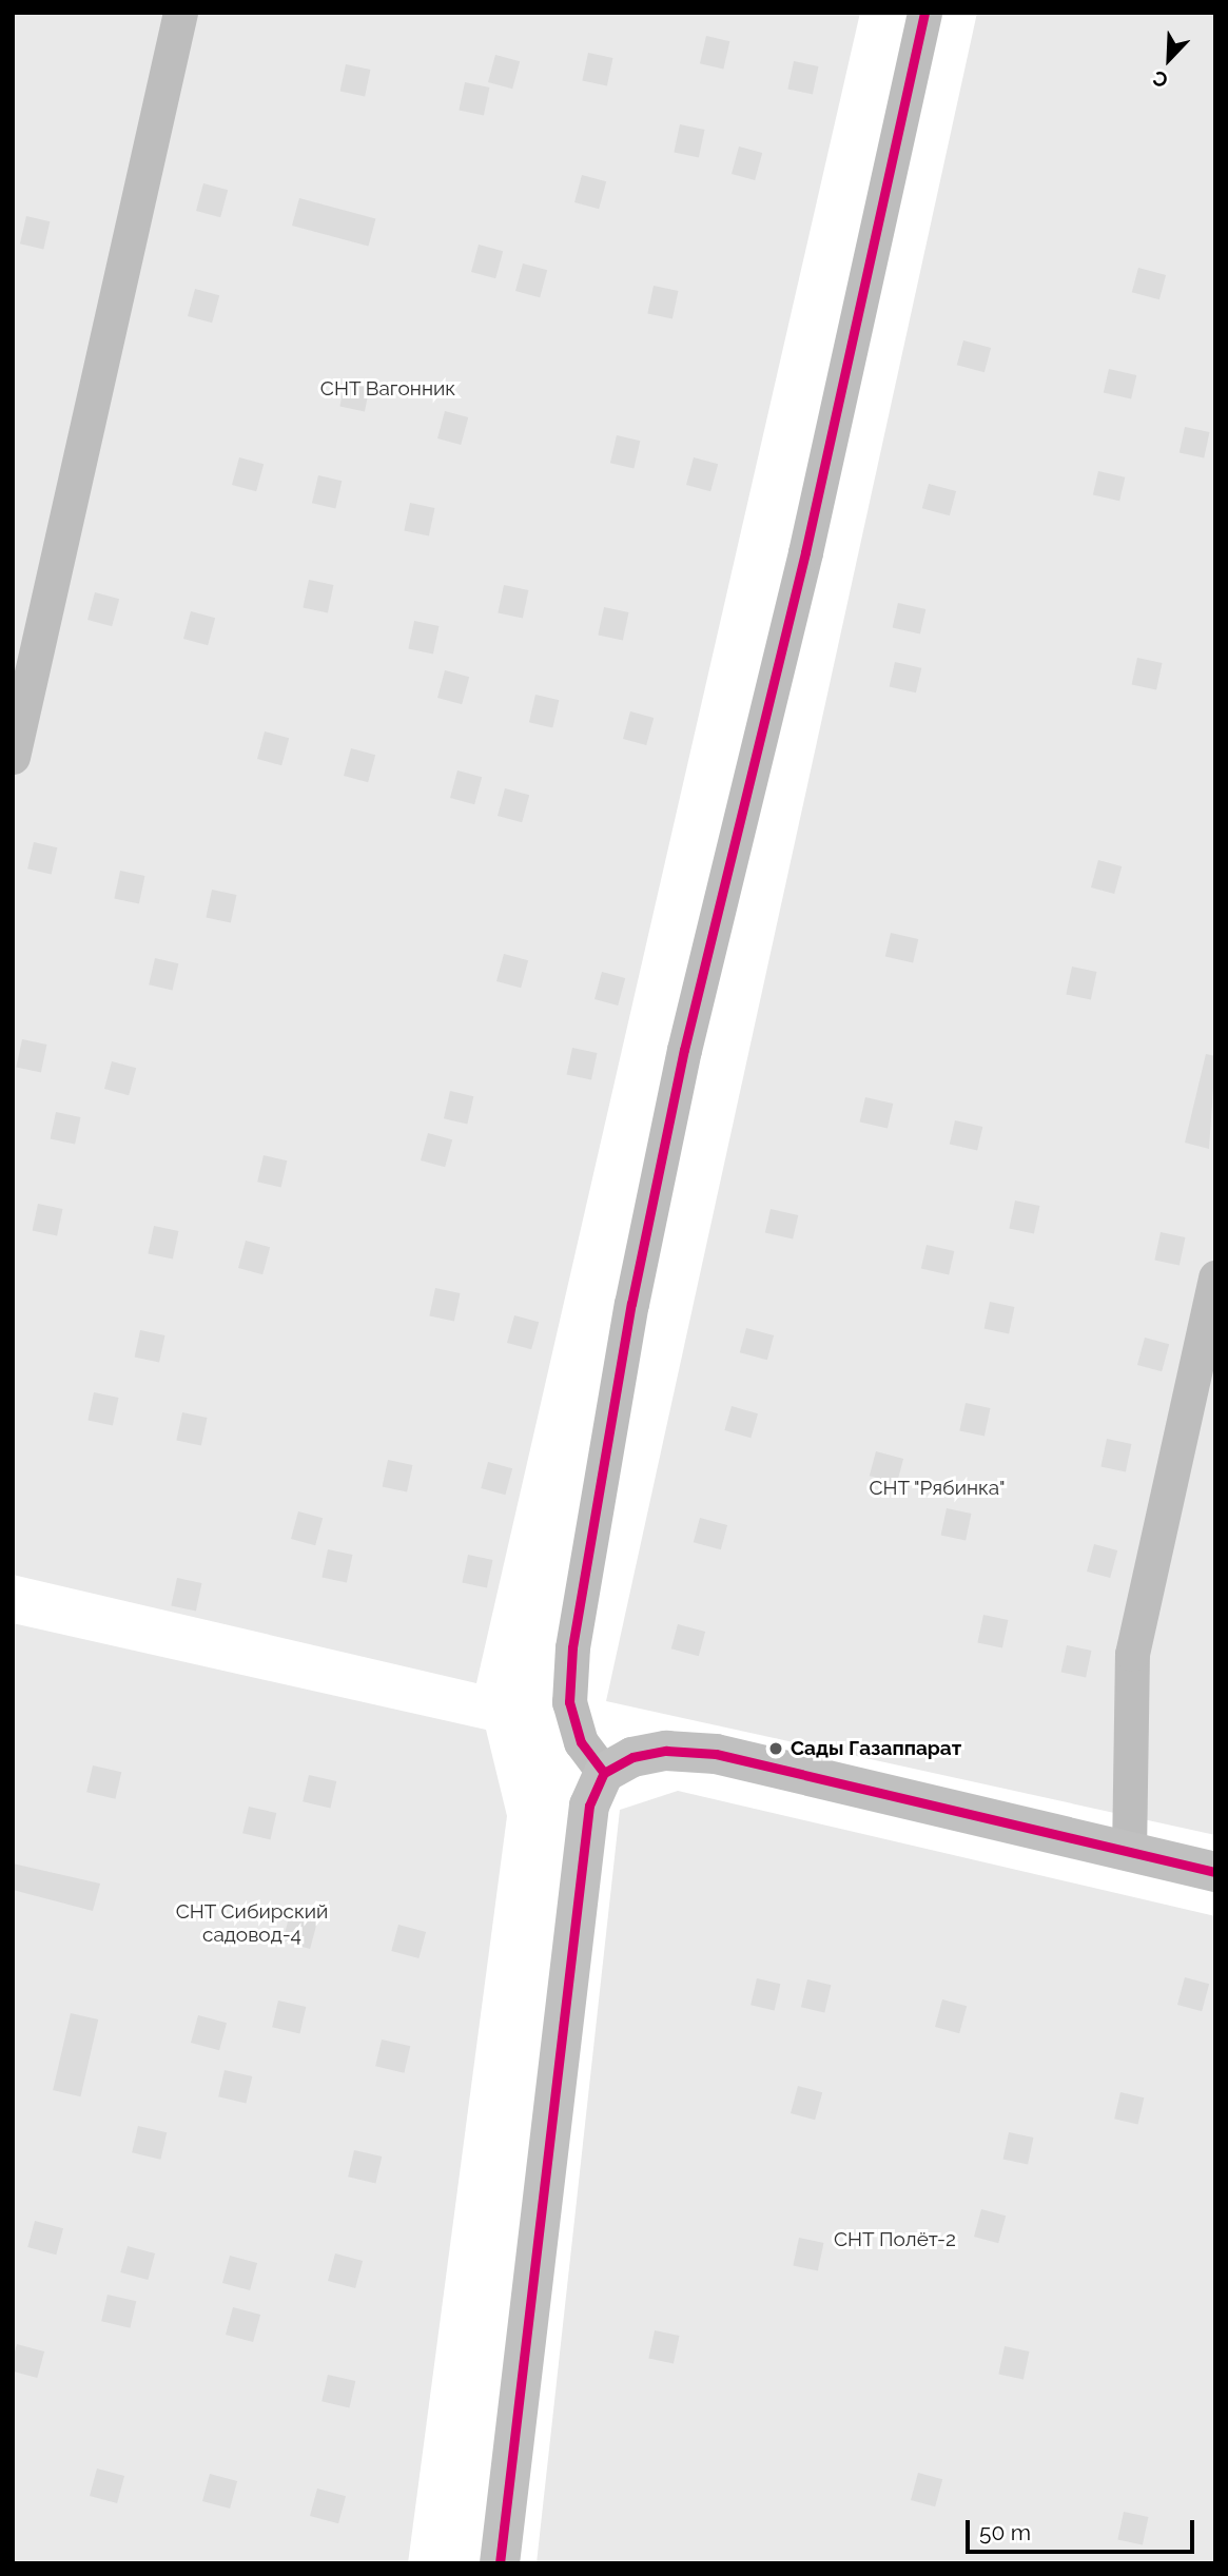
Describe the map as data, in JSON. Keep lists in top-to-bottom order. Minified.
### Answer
{"parks":["СНТ Вагонник","СНТ \"Рябинка\"","СНТ Сибирский садовод-4","СНТ Полёт-2"],"places":["Сады Газаппарат"],"scale_bar":"50 m","north":"bottom left"}
